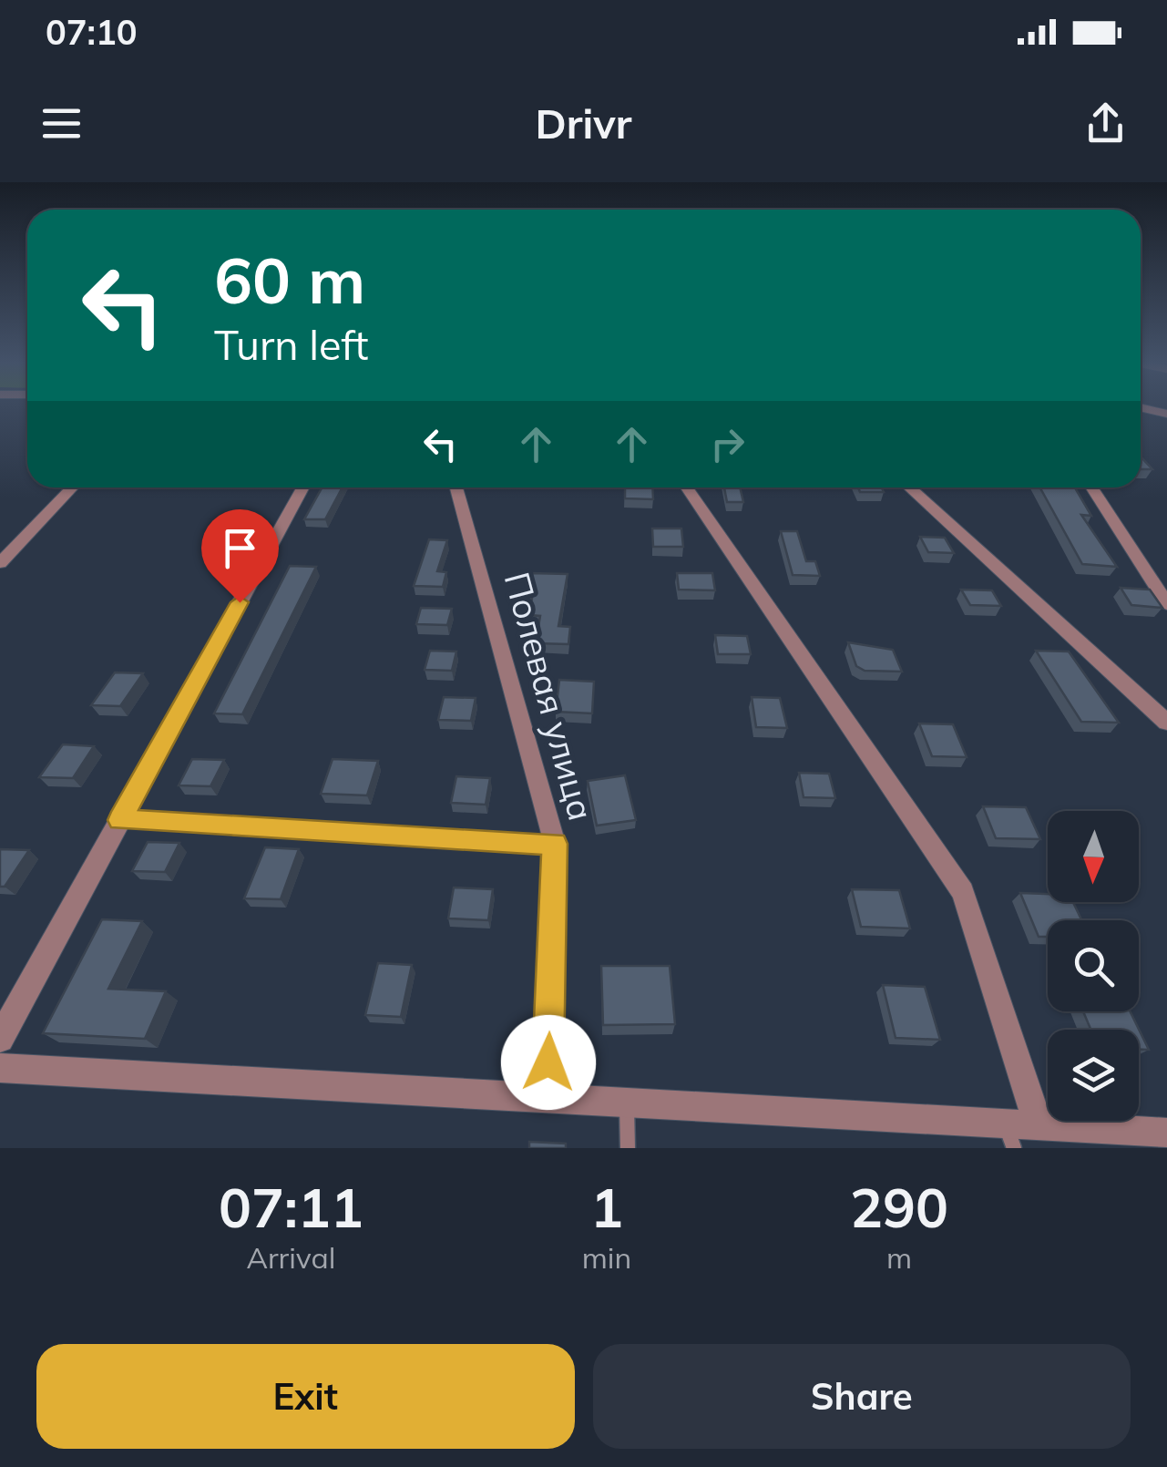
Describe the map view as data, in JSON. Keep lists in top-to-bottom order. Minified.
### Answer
{"streets":{"street":["Полевая улица"]},"north":"bottom","page":{"status":"07:10","header":"Drivr","turn":["60 m","Turn left"],"eta":["07:11","Arrival","1","min","290","m"],"buttons":["Exit","Share"]}}
